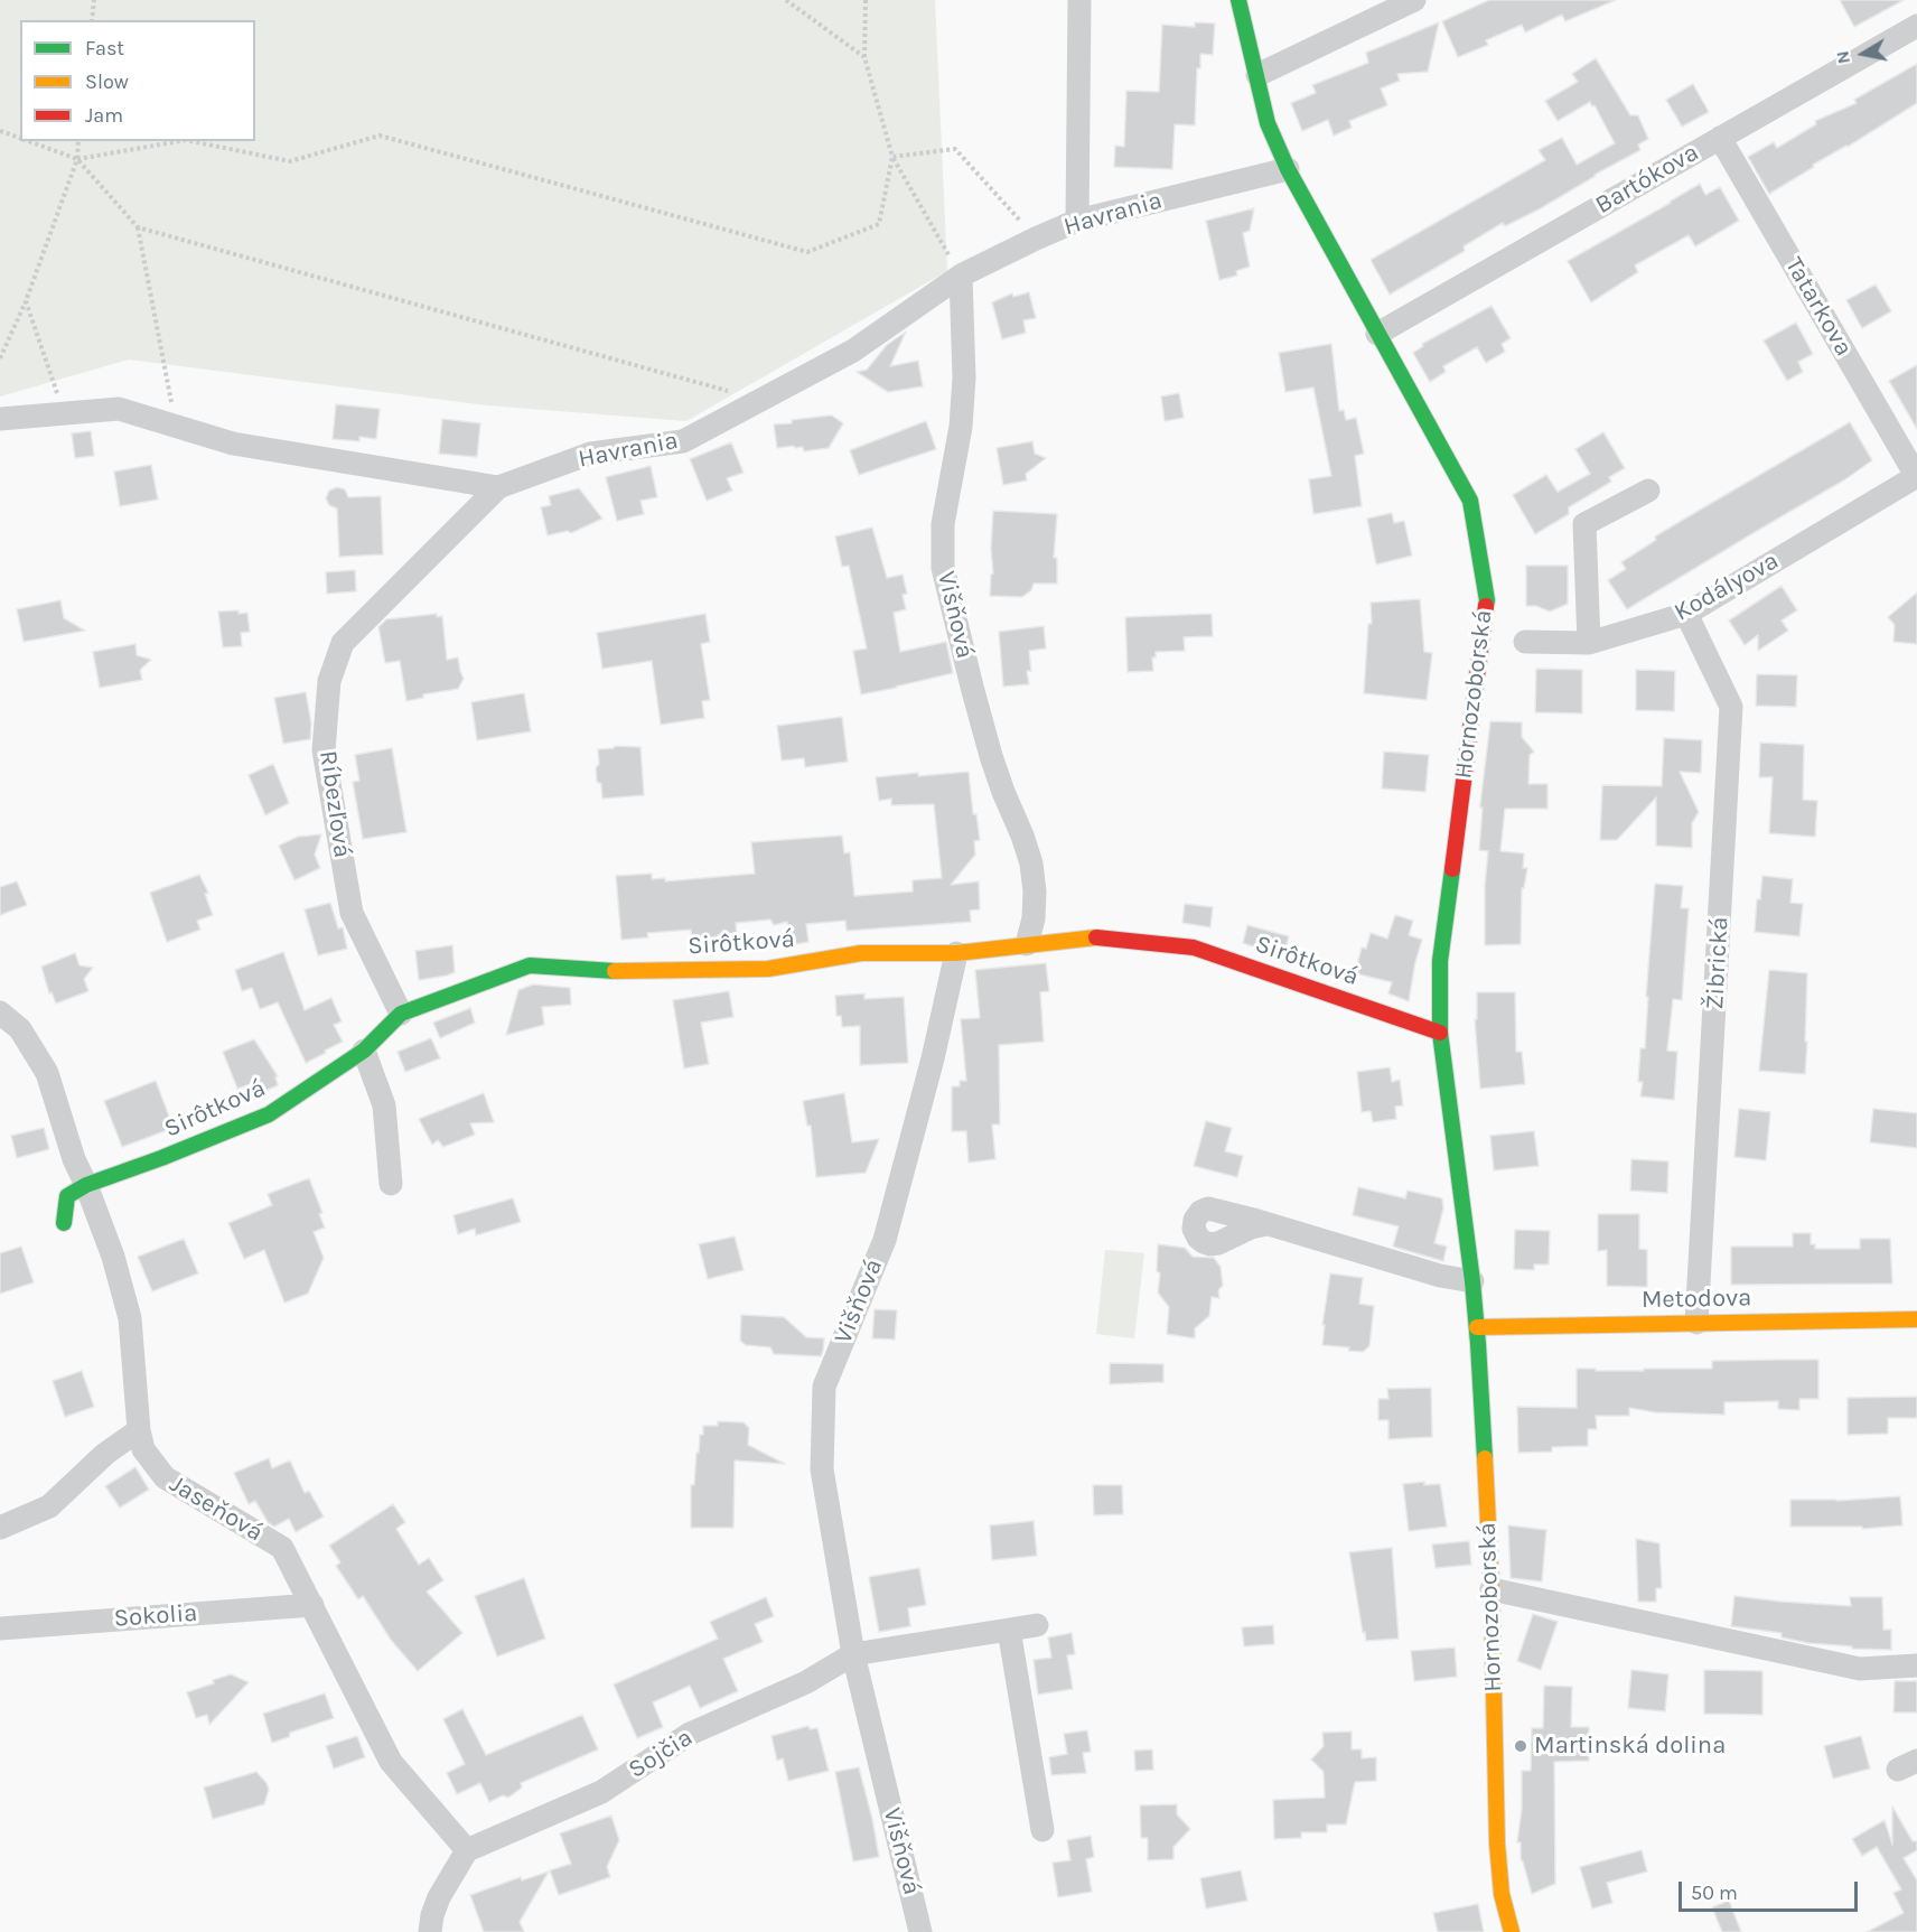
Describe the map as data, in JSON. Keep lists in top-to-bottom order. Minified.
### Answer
{"streets":{"street":["Bartókova","Havrania","Tatarkova","Kodályova","Višňová","Hornozoborská","Ríbezľová","Sirôtková","Žibrická","Metodova","Jaseňová","Sokolia","Sojčia"]},"crossings":[["Bartókova","Tatarkova"],["Bartókova","Hornozoborská"],["Havrania","Višňová"],["Havrania","Hornozoborská"],["Havrania","Ríbezľová"],["Tatarkova","Kodályova"],["Kodályova","Žibrická"],["Višňová","Sirôtková"],["Višňová","Sojčia"],["Hornozoborská","Sirôtková"],["Hornozoborská","Metodova"],["Ríbezľová","Sirôtková"],["Sirôtková","Jaseňová"],["Žibrická","Metodova"],["Jaseňová","Sokolia"],["Jaseňová","Sojčia"]],"places":["Martinská dolina"],"legend":["Fast","Slow","Jam"],"scale_bar":"50 m","north":"left"}
